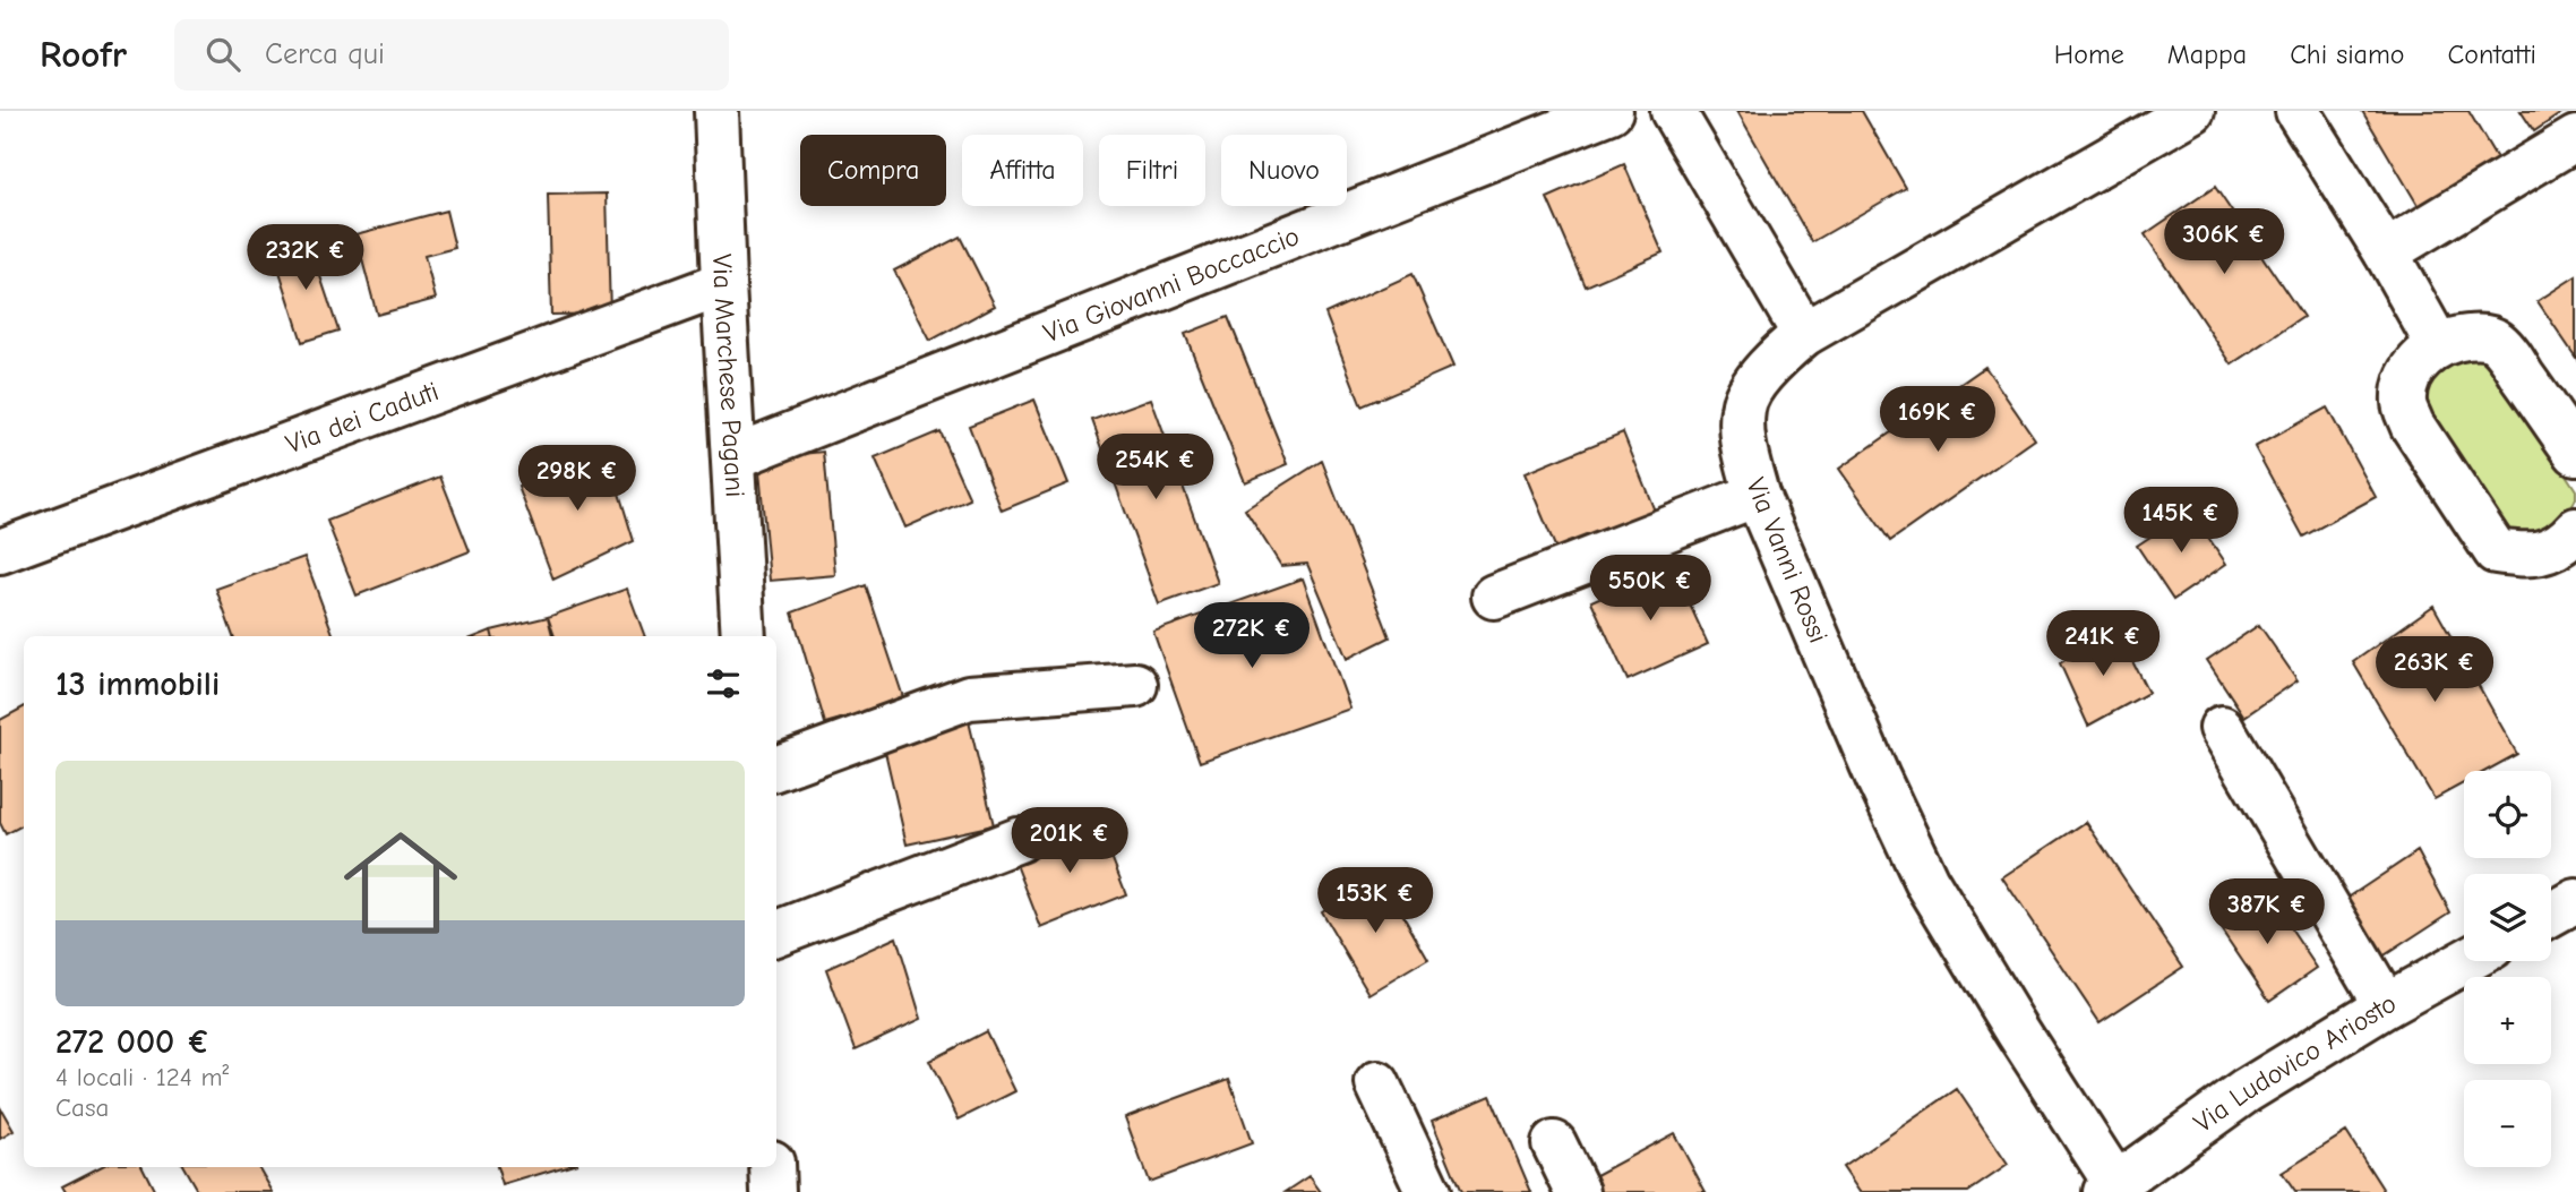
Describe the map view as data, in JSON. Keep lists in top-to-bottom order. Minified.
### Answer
{"streets":{"street":["Via Giovanni Boccaccio","Via Marchese Pagani","Via dei Caduti","Via Vanni Rossi","Via Ludovico Ariosto"]},"crossings":[["Via Giovanni Boccaccio","Via Marchese Pagani"],["Via Marchese Pagani","Via dei Caduti"],["Via Vanni Rossi","Via Ludovico Ariosto"]],"page":{"header":"Roofr","search":"Cerca qui","nav":["Home","Mappa","Chi siamo","Contatti"],"chip":["Compra","Affitta","Filtri","Nuovo"],"price":["306K €","232K €","169K €","254K €","298K €","145K €","550K €","272K €","241K €","263K €","201K €","153K €","387K €"],"heading":"13 immobili","list":[{"name":"272 000 €","note":"4 locali · 124 m² · Casa"}],"map_buttons":["+","−"]}}
